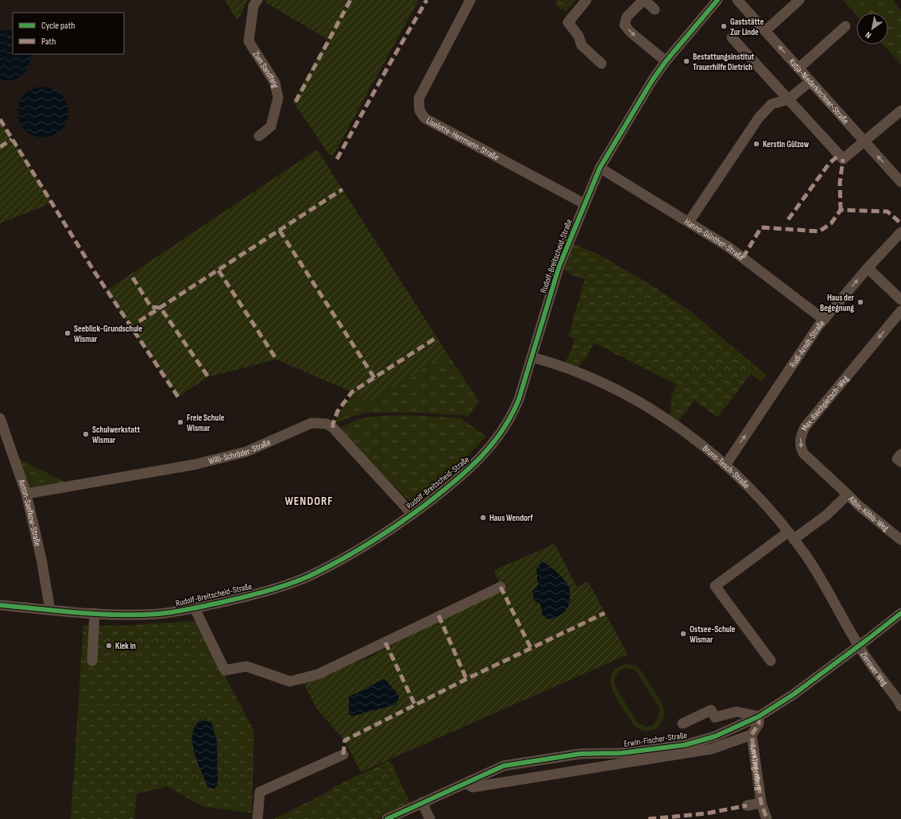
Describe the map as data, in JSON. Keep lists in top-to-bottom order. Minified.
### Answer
{"streets":{"street":["Zum Sandfang","Katja-Niederkirchner-Straße","Liselotte-Herrmann-Straße","Hanno-Günther-Straße","Rudolf-Breitscheid-Straße","Rudi-Arndt-Straße","Max-Reichpietsch-Weg","Willi-Schröder-Straße","Bruno-Tesch-Straße","Anton-Saefkow-Straße","Albin-Köbis-Weg","Zierower Weg","Erwin-Fischer-Straße","Am Klingenberg"]},"crossings":[["Liselotte-Herrmann-Straße","Rudolf-Breitscheid-Straße"],["Hanno-Günther-Straße","Rudolf-Breitscheid-Straße"],["Hanno-Günther-Straße","Rudi-Arndt-Straße"],["Rudolf-Breitscheid-Straße","Willi-Schröder-Straße"],["Rudolf-Breitscheid-Straße","Bruno-Tesch-Straße"],["Rudolf-Breitscheid-Straße","Anton-Saefkow-Straße"],["Rudi-Arndt-Straße","Bruno-Tesch-Straße"],["Max-Reichpietsch-Weg","Albin-Köbis-Weg"],["Willi-Schröder-Straße","Anton-Saefkow-Straße"],["Bruno-Tesch-Straße","Albin-Köbis-Weg"],["Bruno-Tesch-Straße","Zierower Weg"],["Bruno-Tesch-Straße","Erwin-Fischer-Straße"],["Zierower Weg","Erwin-Fischer-Straße"],["Erwin-Fischer-Straße","Am Klingenberg"]],"one_way":["Rudi-Arndt-Straße"],"districts":["WENDORF"],"places":["Gaststätte Zur Linde","Bestattungsinstitut Trauerhilfe Dietrich","Kerstin Gülzow","Haus der Begegnung","Seeblick-Grundschule Wismar","Freie Schule Wismar","Schulwerkstatt Wismar","Haus Wendorf","Ostsee-Schule Wismar","Kiek in"],"legend":["Cycle path","Path"],"north":"bottom left"}
